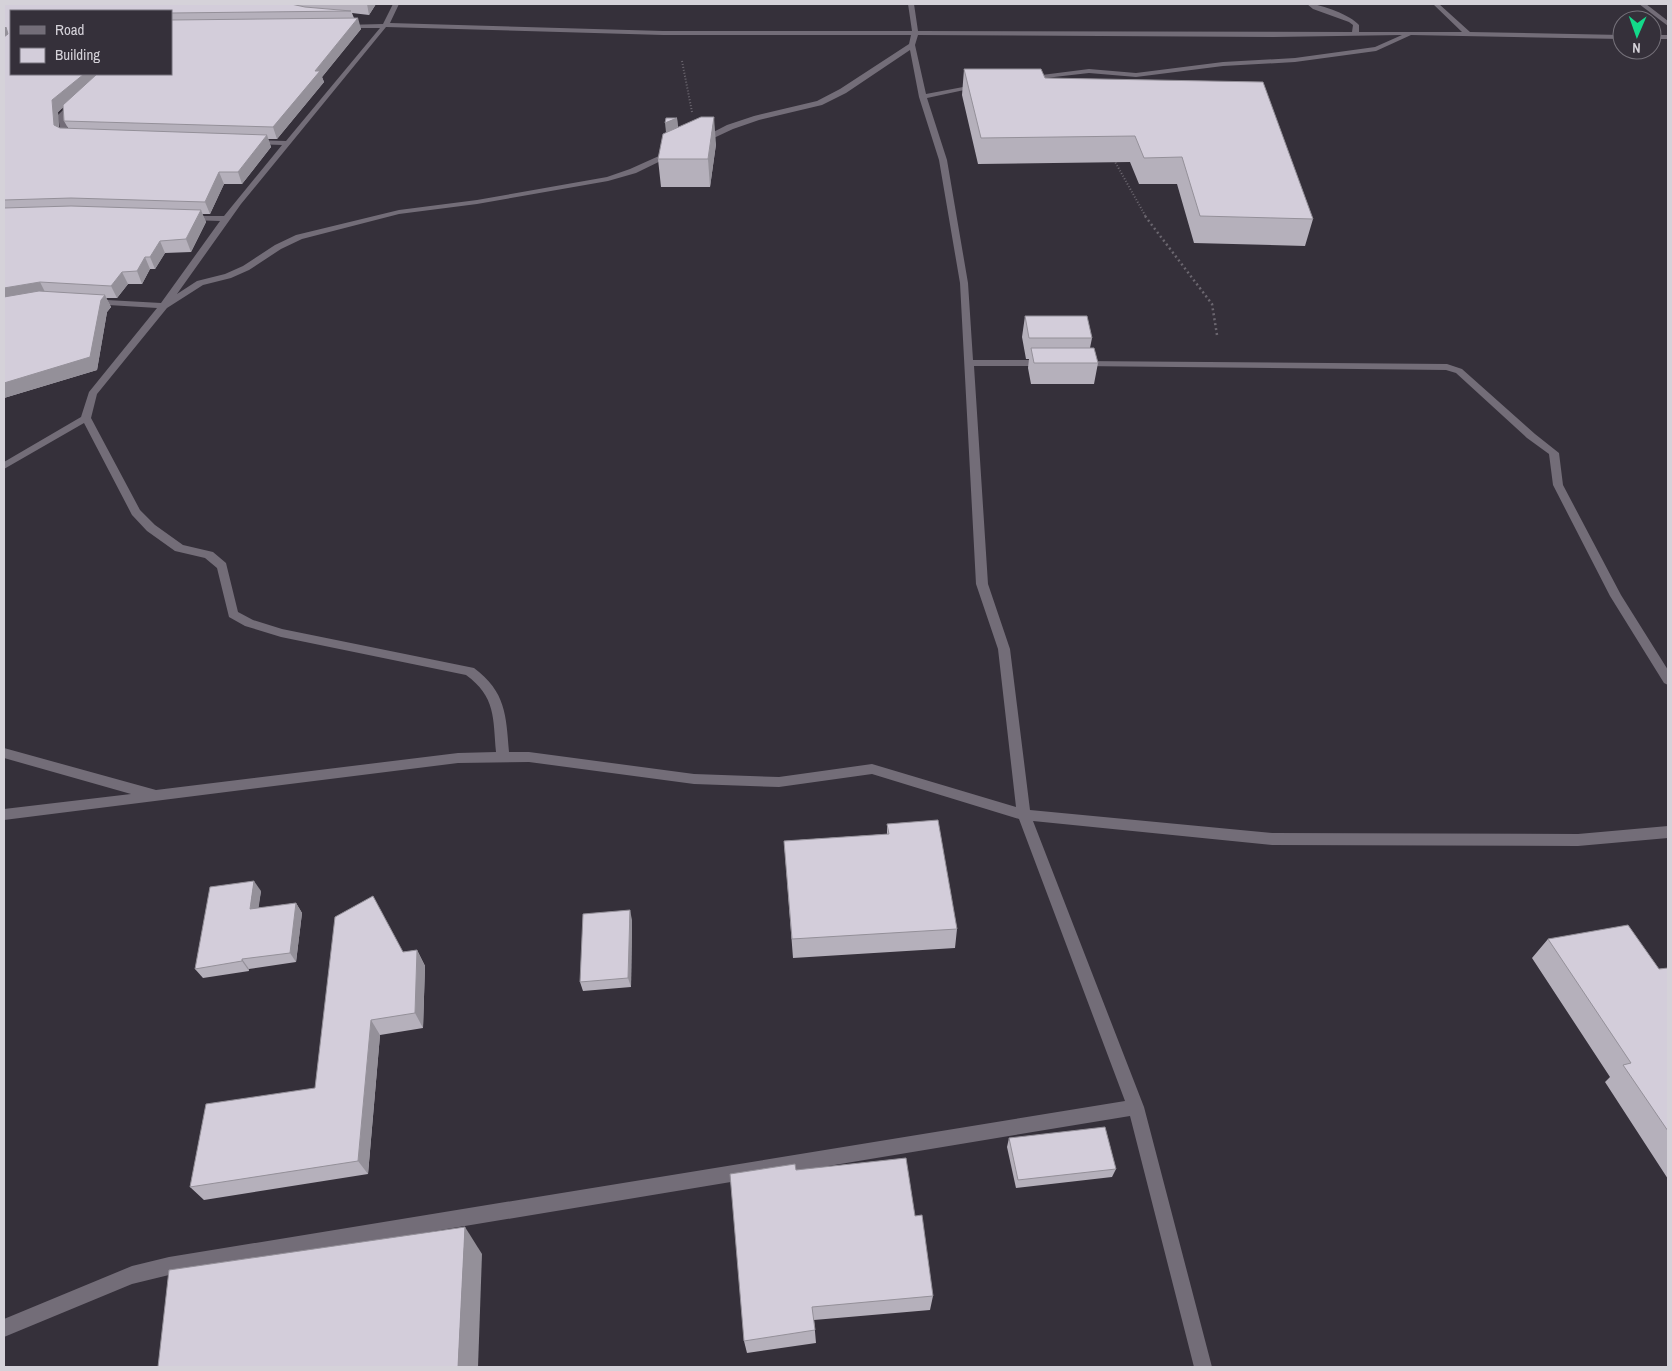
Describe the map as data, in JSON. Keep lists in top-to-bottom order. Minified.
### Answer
{"legend":["Road","Building"],"north":"bottom"}
